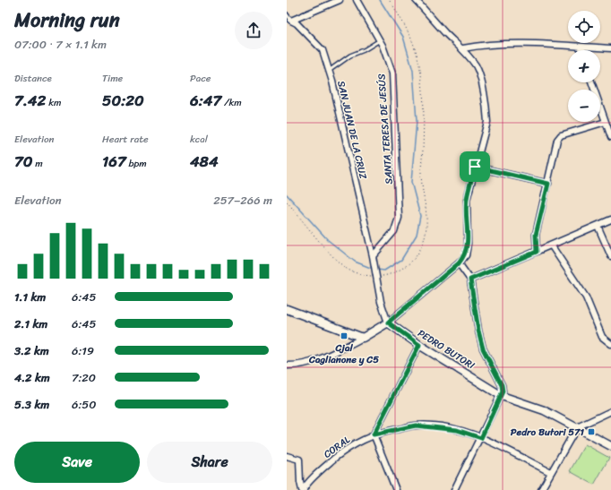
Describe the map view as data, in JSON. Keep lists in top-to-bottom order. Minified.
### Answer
{"streets":{"street":["SANTA TERESA DE JESÚS","SAN JUAN DE LA CRUZ","PEDRO BUTORI","CORAL"]},"crossings":[["SANTA TERESA DE JESÚS","SAN JUAN DE LA CRUZ"],["SAN JUAN DE LA CRUZ","PEDRO BUTORI"]],"places":{"transit":["Cjal Caglianone y C5","Pedro Butori 571"]},"page":{"heading":["Morning run","07:00 · 7 × 1.1 km"],"map_buttons":["+","−"],"stats":[["Distance","7.42 km"],["Time","50:20"],["Pace","6:47 /km"],["Elevation","70 m"],["Heart rate","167 bpm"],["kcal","484"]],"chart":["Elevation","257–266 m"],"list":[{"name":"1.1 km","note":"6:45"},{"name":"2.1 km","note":"6:45"},{"name":"3.2 km","note":"6:19"},{"name":"4.2 km","note":"7:20"},{"name":"5.3 km","note":"6:50"}],"buttons":["Save","Share"]}}
